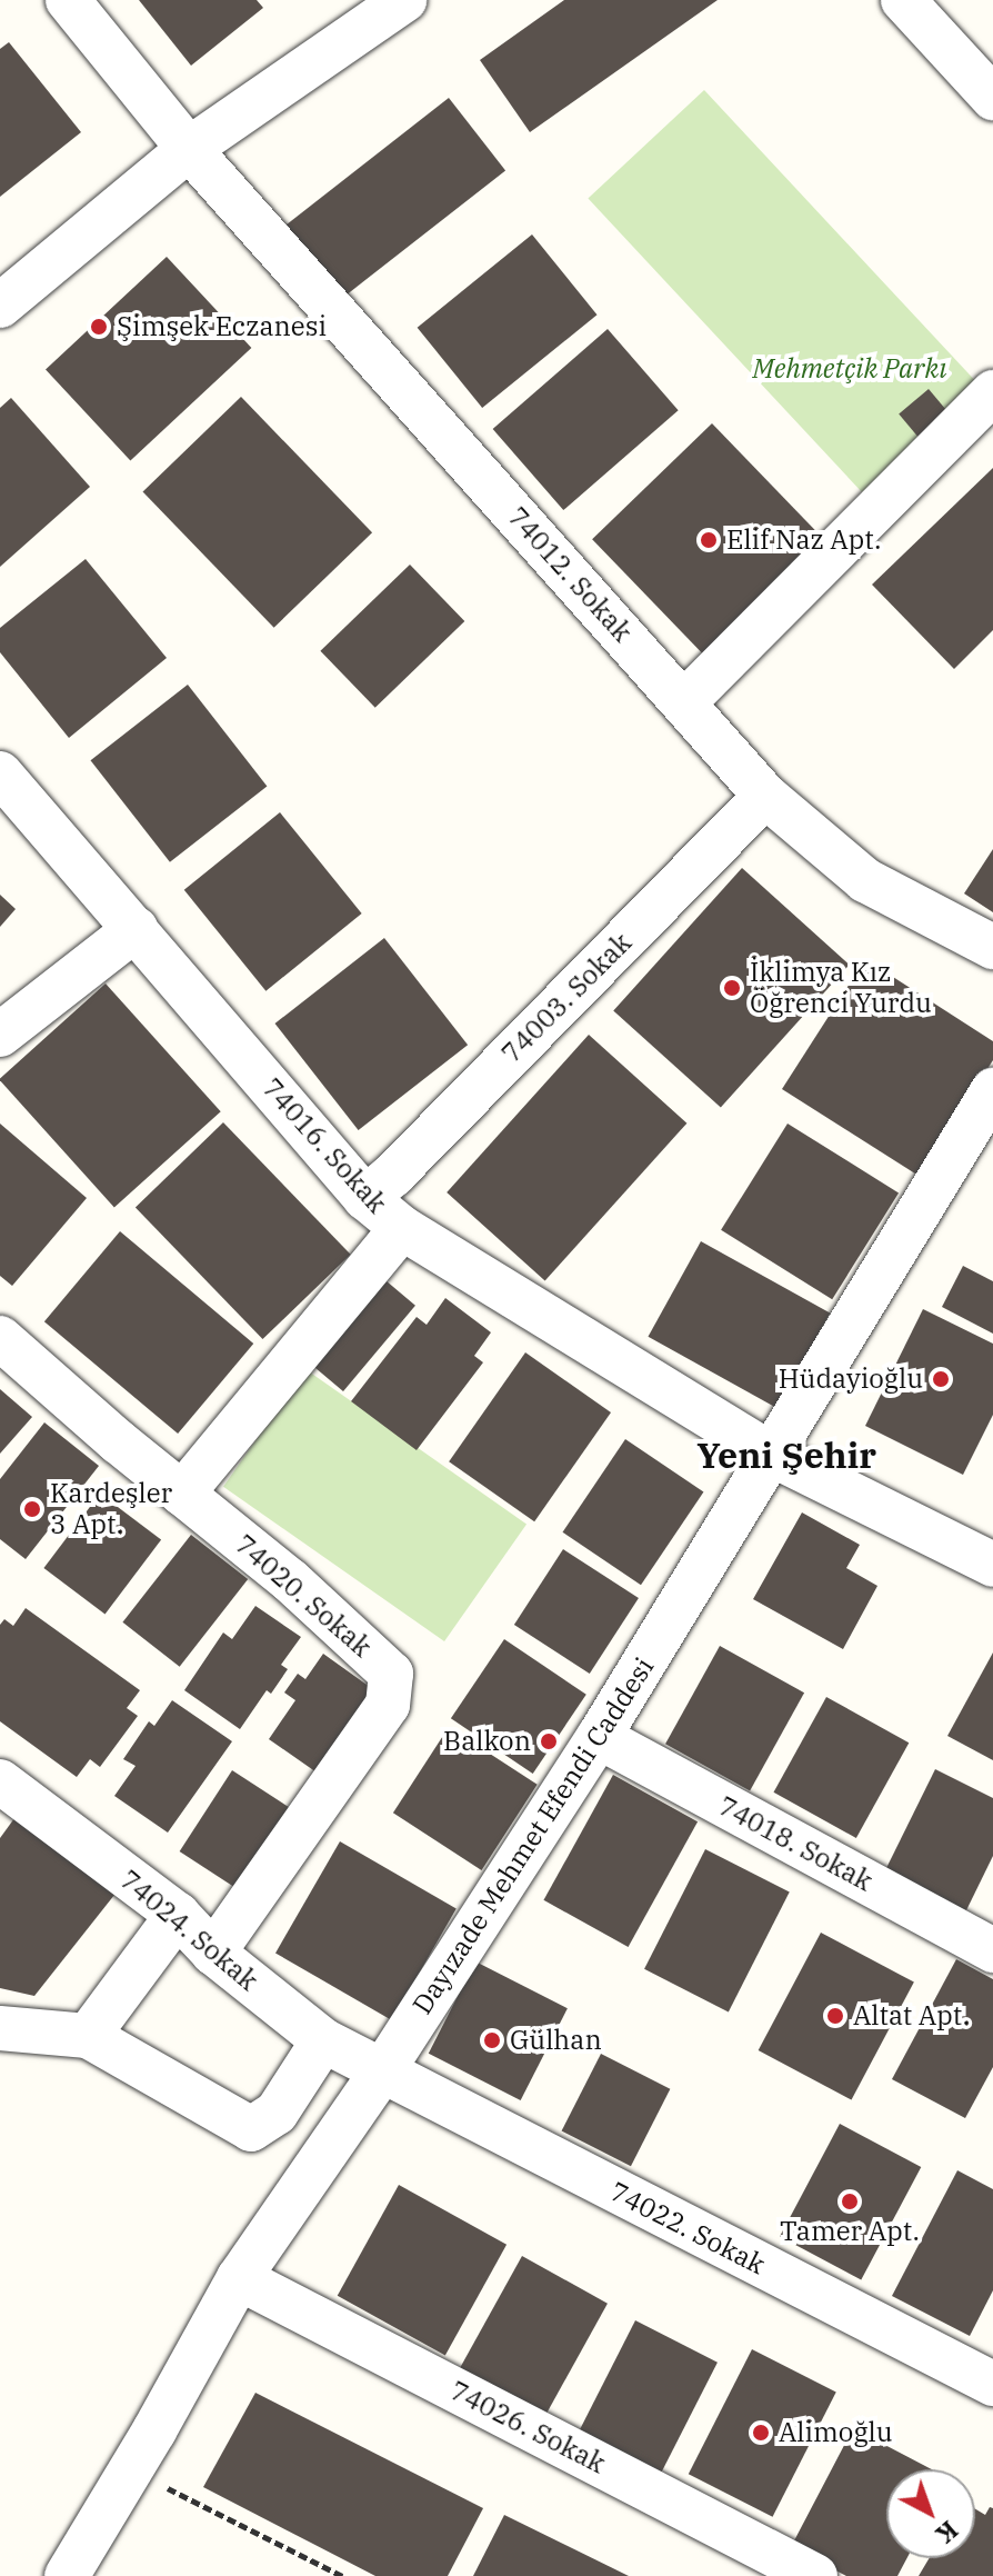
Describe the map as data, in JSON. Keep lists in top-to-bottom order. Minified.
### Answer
{"streets":{"street":["74012. Sokak","74003. Sokak","74016. Sokak","74020. Sokak","Dayızade Mehmet Efendi Caddesi","74018. Sokak","74024. Sokak","74022. Sokak","74026. Sokak"]},"crossings":[["74012. Sokak","74003. Sokak"],["74003. Sokak","74016. Sokak"],["74016. Sokak","Dayızade Mehmet Efendi Caddesi"],["74020. Sokak","74024. Sokak"],["Dayızade Mehmet Efendi Caddesi","74018. Sokak"],["Dayızade Mehmet Efendi Caddesi","74024. Sokak"],["Dayızade Mehmet Efendi Caddesi","74022. Sokak"],["Dayızade Mehmet Efendi Caddesi","74026. Sokak"],["74024. Sokak","74022. Sokak"]],"districts":["Yeni Şehir"],"parks":["Mehmetçik Parkı"],"places":["Şimşek Eczanesi","Elif Naz Apt.","İklimya Kız Öğrenci Yurdu","Hüdayioğlu","Kardeşler 3 Apt.","Balkon","Altat Apt.","Gülhan","Tamer Apt.","Alimoğlu"],"north":"bottom right"}
